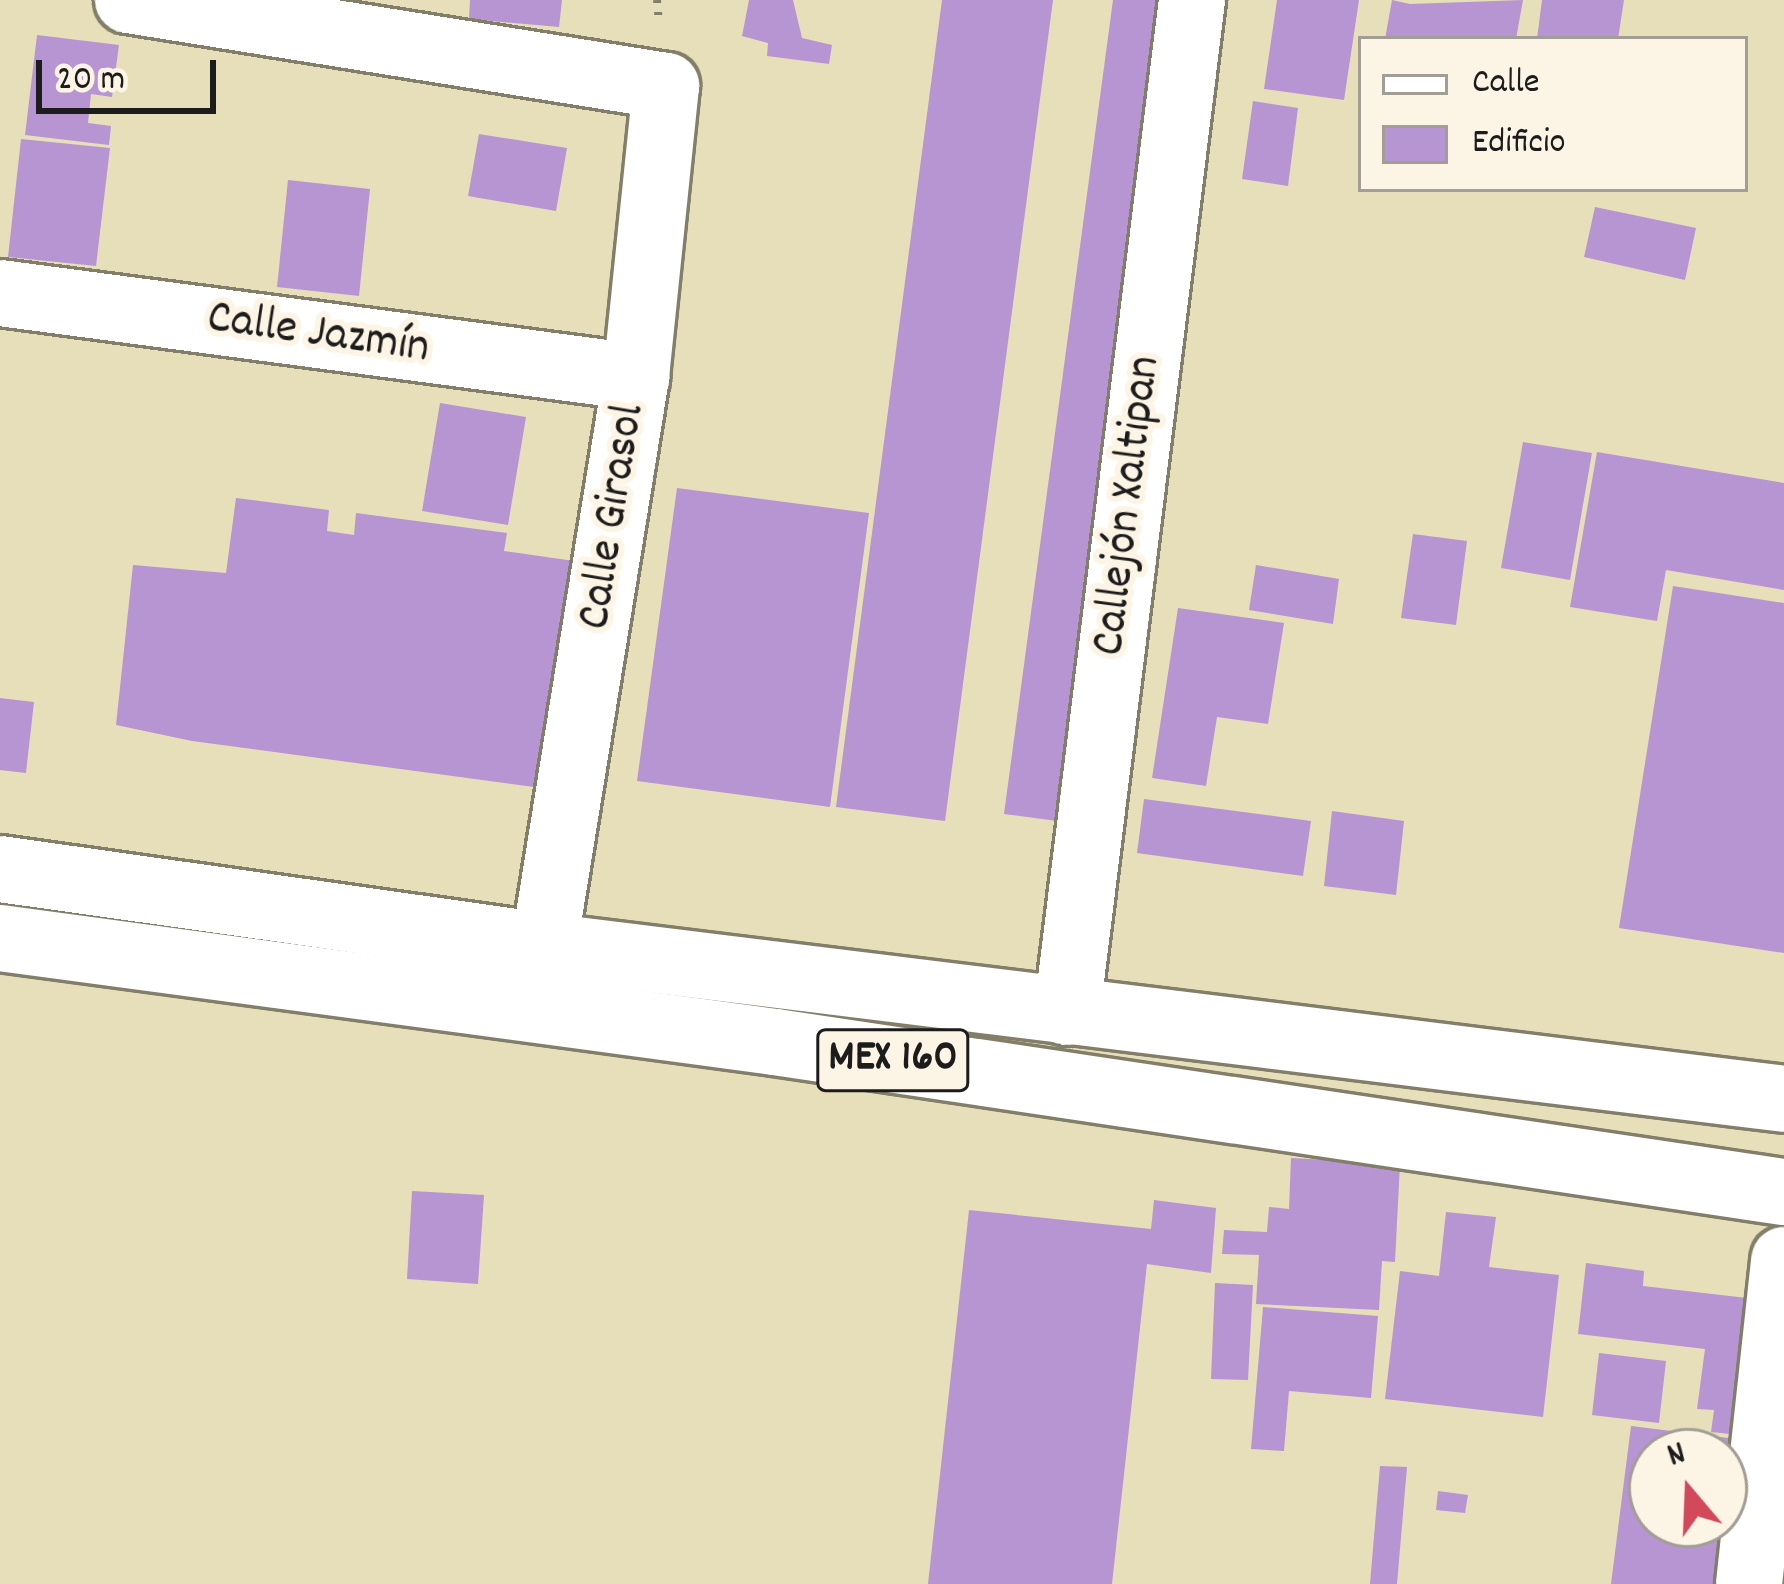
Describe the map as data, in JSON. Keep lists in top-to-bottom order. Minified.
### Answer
{"streets":{"main road":["Calle Jazmín","Callejón Xaltipan","Calle Girasol","MEX 160"]},"crossings":[["Calle Jazmín","Calle Girasol"],["Callejón Xaltipan","MEX 160"],["Calle Girasol","MEX 160"]],"legend":["Calle","Edificio"],"scale_bar":"20 m","north":"top"}
